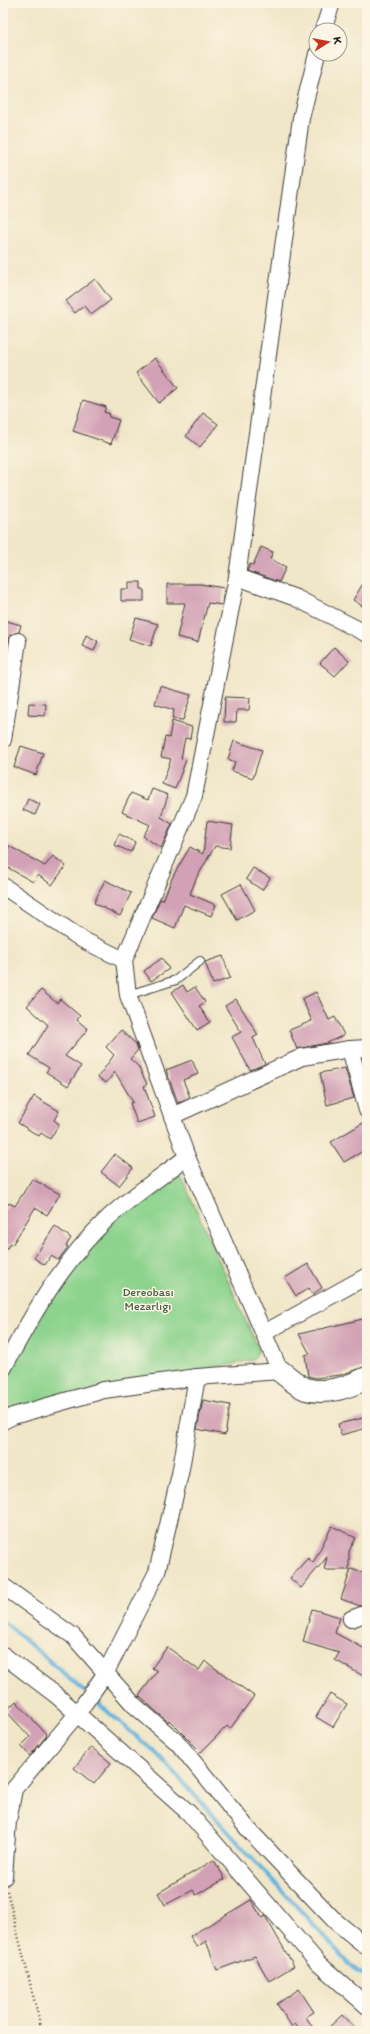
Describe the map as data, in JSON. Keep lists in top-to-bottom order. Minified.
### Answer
{"parks":["Dereobası Mezarlığı"],"north":"right"}
